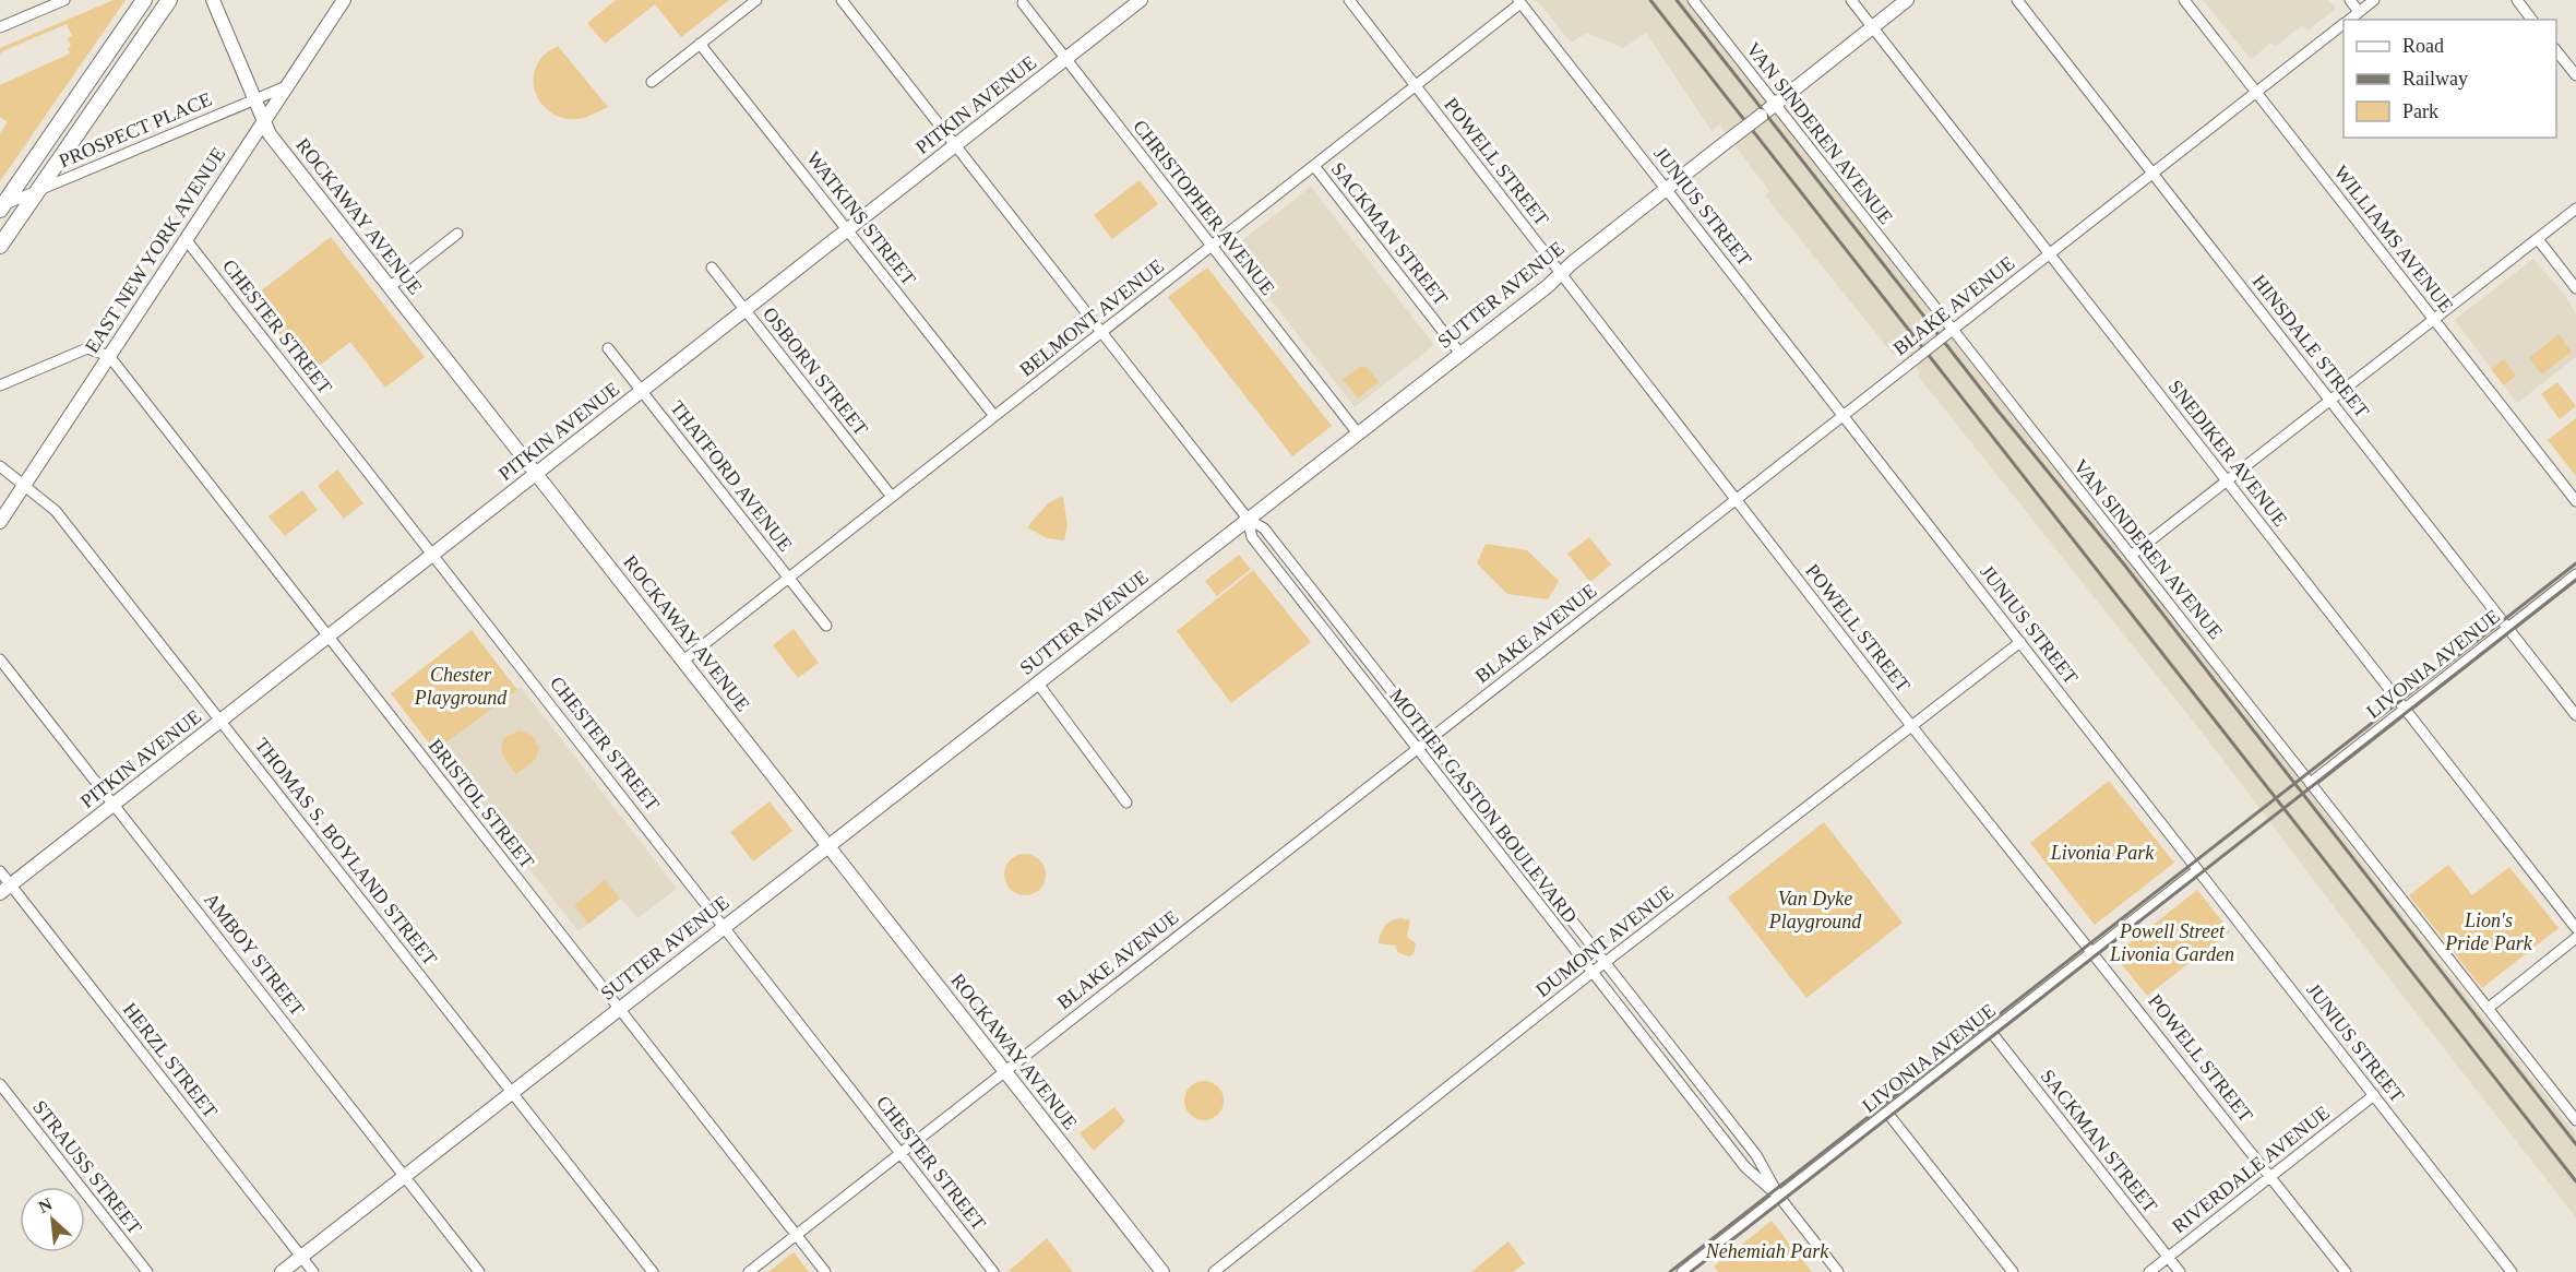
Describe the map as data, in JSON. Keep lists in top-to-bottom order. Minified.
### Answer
{"streets":{"street":["PITKIN AVENUE","PROSPECT PLACE","VAN SINDEREN AVENUE","POWELL STREET","JUNIUS STREET","CHRISTOPHER AVENUE","ROCKAWAY AVENUE","WATKINS STREET","SACKMAN STREET","WILLIAMS AVENUE","EAST NEW YORK AVENUE","SUTTER AVENUE","BLAKE AVENUE","BELMONT AVENUE","CHESTER STREET","HINSDALE STREET","OSBORN STREET","SNEDIKER AVENUE","THATFORD AVENUE","LIVONIA AVENUE","BRISTOL STREET","MOTHER GASTON BOULEVARD","THOMAS S. BOYLAND STREET","DUMONT AVENUE","AMBOY STREET","HERZL STREET","STRAUSS STREET","RIVERDALE AVENUE"]},"crossings":[["PITKIN AVENUE","CHRISTOPHER AVENUE"],["PITKIN AVENUE","ROCKAWAY AVENUE"],["PITKIN AVENUE","WATKINS STREET"],["PITKIN AVENUE","CHESTER STREET"],["PITKIN AVENUE","OSBORN STREET"],["PITKIN AVENUE","THATFORD AVENUE"],["PITKIN AVENUE","BRISTOL STREET"],["PITKIN AVENUE","MOTHER GASTON BOULEVARD"],["PITKIN AVENUE","THOMAS S. BOYLAND STREET"],["PITKIN AVENUE","AMBOY STREET"],["PITKIN AVENUE","HERZL STREET"],["PROSPECT PLACE","ROCKAWAY AVENUE"],["PROSPECT PLACE","EAST NEW YORK AVENUE"],["VAN SINDEREN AVENUE","SUTTER AVENUE"],["VAN SINDEREN AVENUE","BLAKE AVENUE"],["VAN SINDEREN AVENUE","LIVONIA AVENUE"],["POWELL STREET","SUTTER AVENUE"],["POWELL STREET","BLAKE AVENUE"],["POWELL STREET","BELMONT AVENUE"],["POWELL STREET","LIVONIA AVENUE"],["POWELL STREET","DUMONT AVENUE"],["POWELL STREET","RIVERDALE AVENUE"],["JUNIUS STREET","SUTTER AVENUE"],["JUNIUS STREET","BLAKE AVENUE"],["JUNIUS STREET","BELMONT AVENUE"],["JUNIUS STREET","LIVONIA AVENUE"],["JUNIUS STREET","DUMONT AVENUE"],["JUNIUS STREET","RIVERDALE AVENUE"],["CHRISTOPHER AVENUE","SUTTER AVENUE"],["CHRISTOPHER AVENUE","BELMONT AVENUE"],["ROCKAWAY AVENUE","EAST NEW YORK AVENUE"],["ROCKAWAY AVENUE","SUTTER AVENUE"],["ROCKAWAY AVENUE","BLAKE AVENUE"],["ROCKAWAY AVENUE","BELMONT AVENUE"],["WATKINS STREET","BELMONT AVENUE"],["SACKMAN STREET","SUTTER AVENUE"],["SACKMAN STREET","BELMONT AVENUE"],["SACKMAN STREET","LIVONIA AVENUE"],["SACKMAN STREET","RIVERDALE AVENUE"],["WILLIAMS AVENUE","BLAKE AVENUE"],["EAST NEW YORK AVENUE","CHESTER STREET"],["EAST NEW YORK AVENUE","BRISTOL STREET"],["EAST NEW YORK AVENUE","THOMAS S. BOYLAND STREET"],["SUTTER AVENUE","CHESTER STREET"],["SUTTER AVENUE","SNEDIKER AVENUE"],["SUTTER AVENUE","BRISTOL STREET"],["SUTTER AVENUE","MOTHER GASTON BOULEVARD"],["SUTTER AVENUE","THOMAS S. BOYLAND STREET"],["SUTTER AVENUE","AMBOY STREET"],["SUTTER AVENUE","HERZL STREET"],["BLAKE AVENUE","CHESTER STREET"],["BLAKE AVENUE","HINSDALE STREET"],["BLAKE AVENUE","SNEDIKER AVENUE"],["BLAKE AVENUE","BRISTOL STREET"],["BLAKE AVENUE","MOTHER GASTON BOULEVARD"],["BELMONT AVENUE","OSBORN STREET"],["BELMONT AVENUE","THATFORD AVENUE"],["BELMONT AVENUE","MOTHER GASTON BOULEVARD"],["HINSDALE STREET","LIVONIA AVENUE"],["SNEDIKER AVENUE","LIVONIA AVENUE"],["LIVONIA AVENUE","MOTHER GASTON BOULEVARD"],["MOTHER GASTON BOULEVARD","DUMONT AVENUE"]],"parks":["Chester Playground","Livonia Park","Van Dyke Playground","Lion's Pride Park","Powell Street Livonia Garden","Nehemiah Park"],"legend":["Road","Railway","Park"],"north":"top left"}
